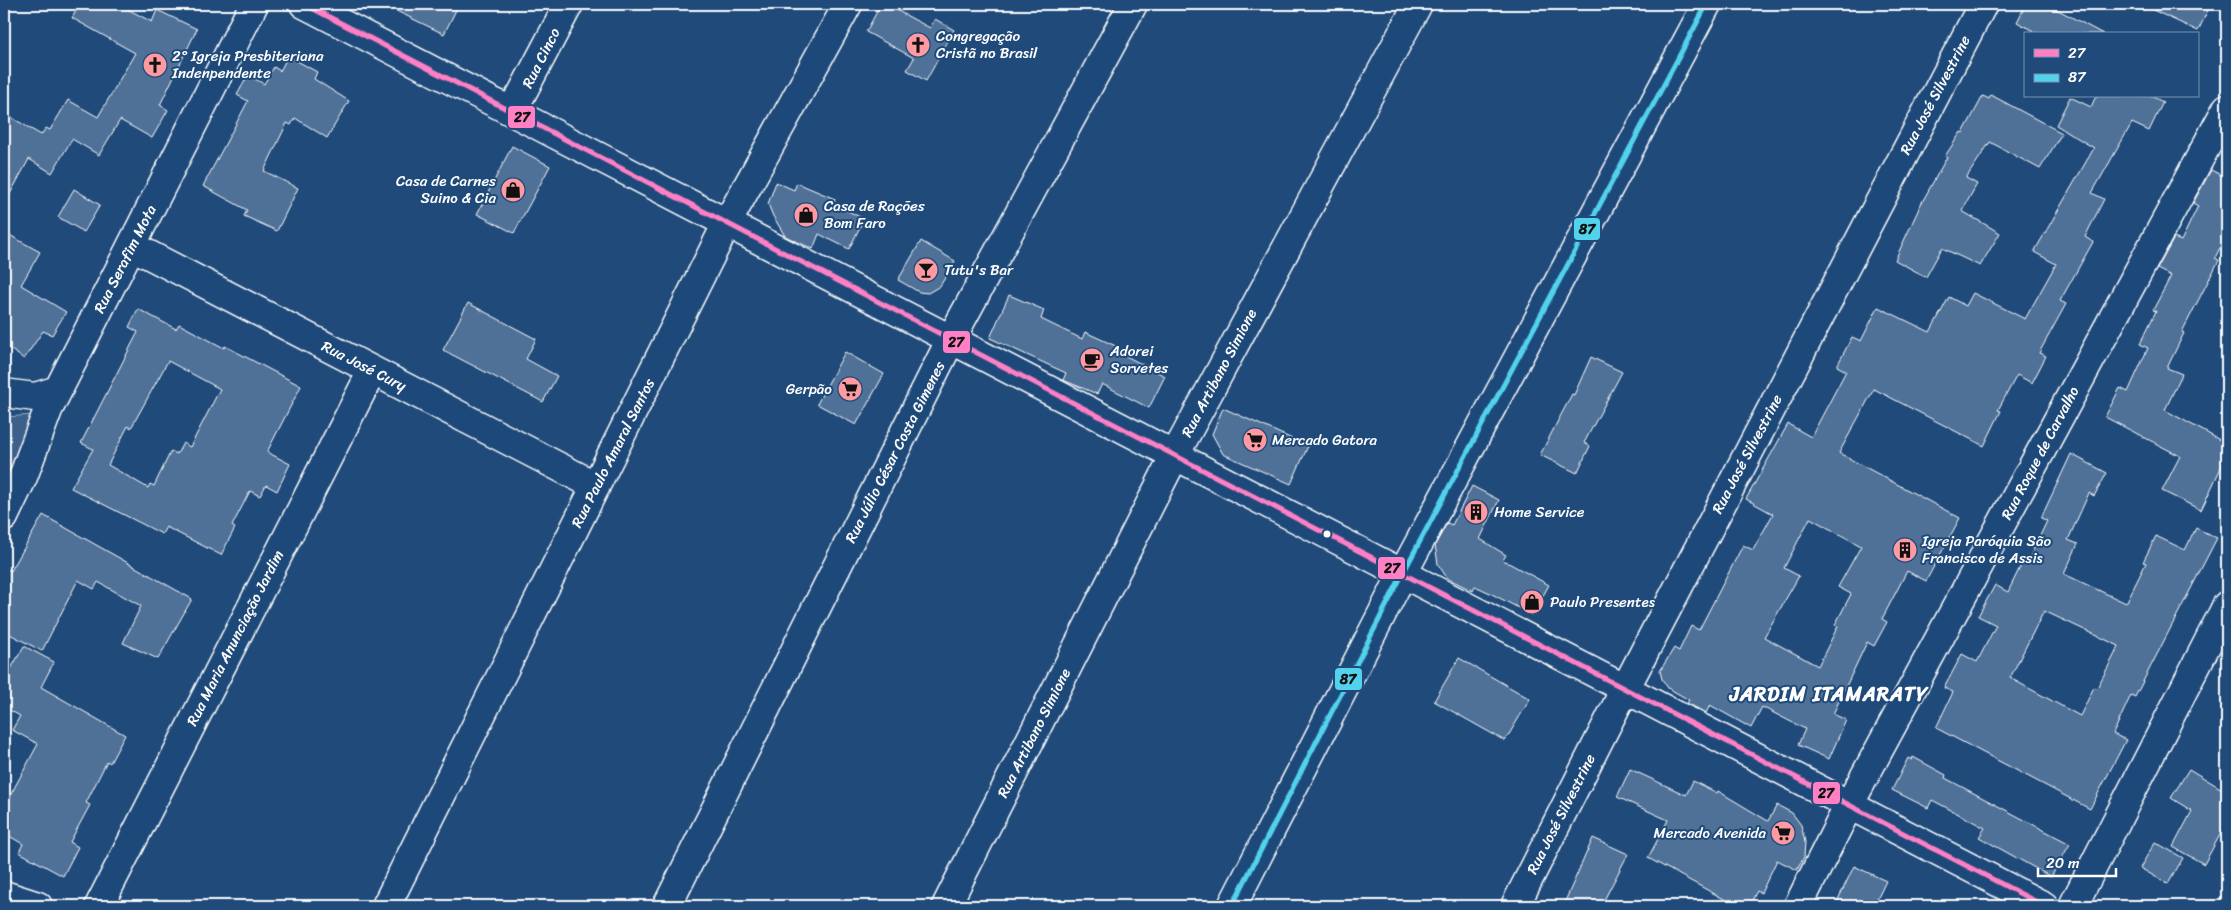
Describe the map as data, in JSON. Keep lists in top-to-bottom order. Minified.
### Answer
{"streets":{"street":["Rua Cinco","Rua José Silvestrine","Rua Serafim Mota","Rua José Cury","Rua Artibano Simione","Rua Júlio César Costa Gimenes","Rua Paulo Amaral Santos","Rua Roque de Carvalho","Rua Maria Anunciação Jardim"]},"crossings":[["Rua Serafim Mota","Rua José Cury"],["Rua José Cury","Rua Paulo Amaral Santos"],["Rua José Cury","Rua Maria Anunciação Jardim"]],"districts":["JARDIM ITAMARATY"],"places":{"church":["Congregação Cristã no Brasil","2° Igreja Presbiteriana Indenpendente"],"shop":["Casa de Carnes Suino & Cia","Casa de Rações Bom Faro","Paulo Presentes"],"bar":["Tutu's Bar"],"cafe":["Adorei Sorvetes"],"supermarket":["Gerpão","Mercado Gatora","Mercado Avenida"],"building":["Home Service","Igreja Paróquia São Francisco de Assis"]},"lines":["transit line 27","transit line 87"],"legend":["27","87"],"scale_bar":"20 m"}
